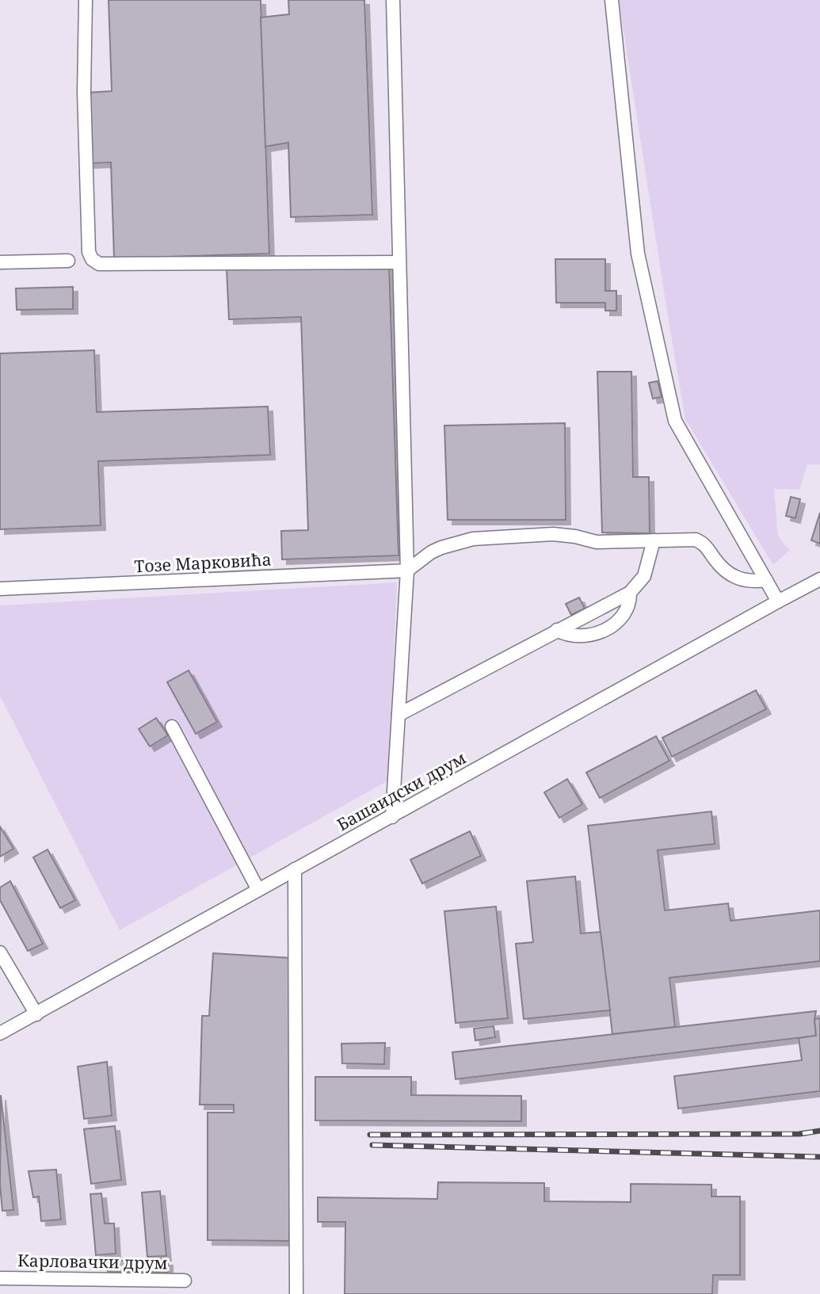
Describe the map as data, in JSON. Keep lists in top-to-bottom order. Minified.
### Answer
{"streets":{"street":["Тозе Марковића","Башаидски друм","Карловачки друм"]}}
